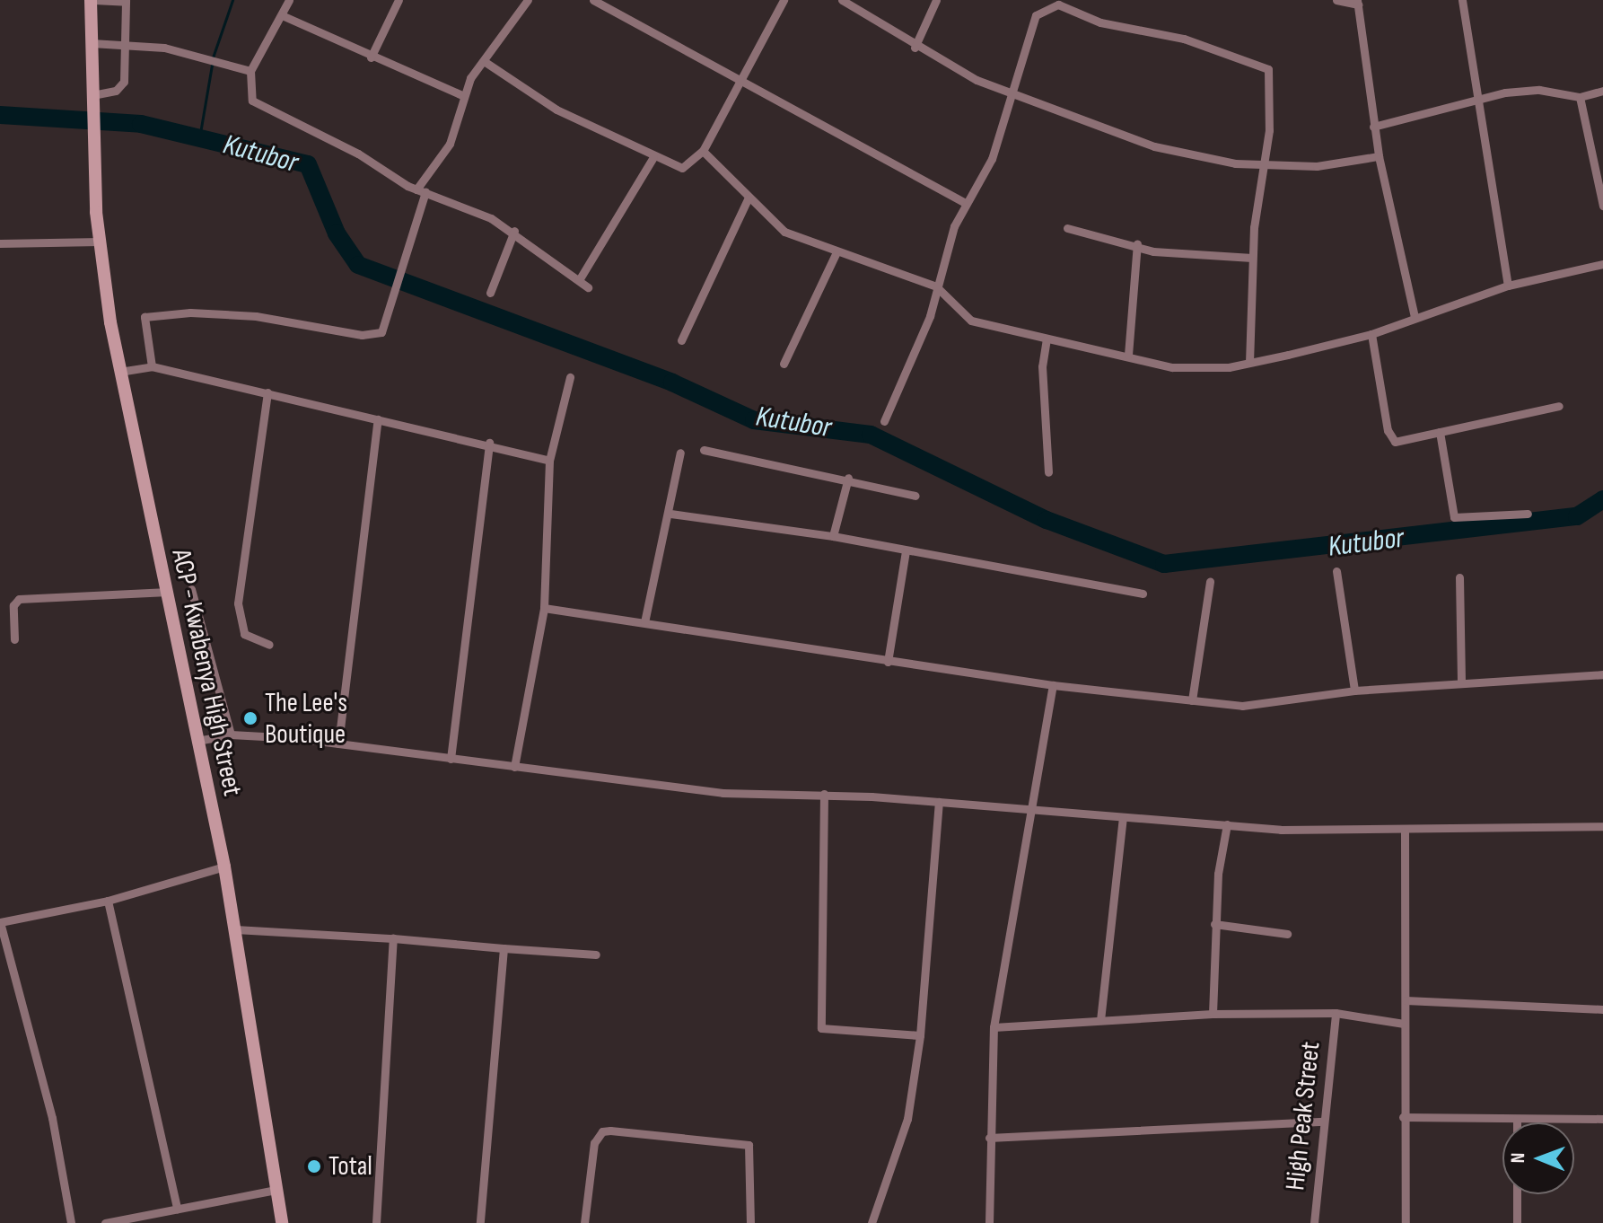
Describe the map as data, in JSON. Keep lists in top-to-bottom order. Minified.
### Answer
{"streets":{"main road":["ACP - Kwabenya High Street"],"street":["High Peak Street"]},"water":["Kutubor"],"places":["The Lee's Boutique","Total"],"north":"left"}
